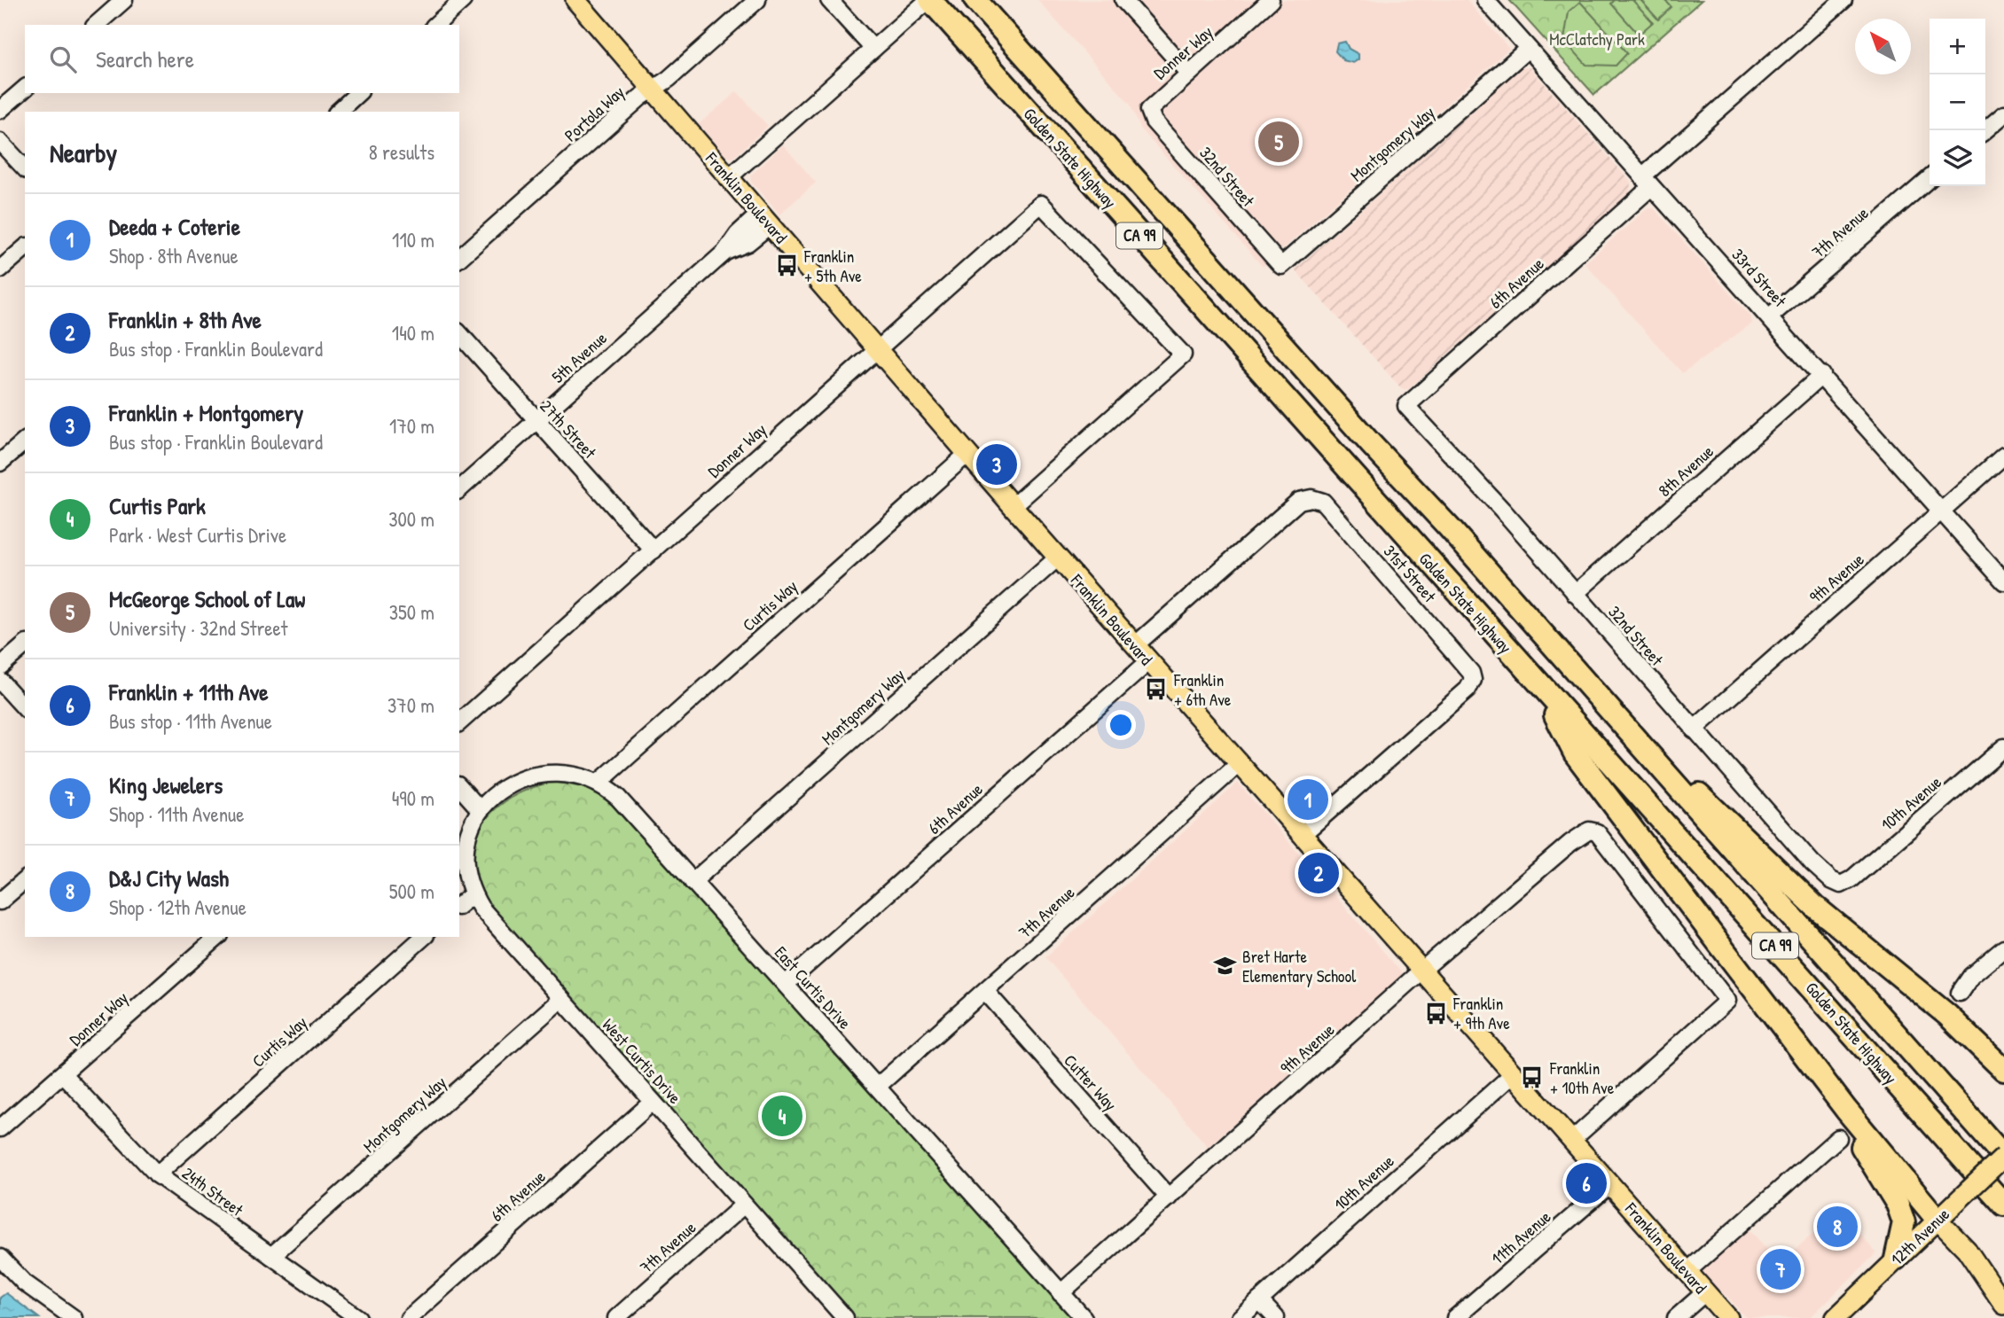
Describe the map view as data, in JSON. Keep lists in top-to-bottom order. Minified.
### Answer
{"streets":{"highway":["Golden State Highway","CA 99"],"main road":["Franklin Boulevard","12th Avenue"],"street":["Donner Way","Portola Way","Montgomery Way","32nd Street","7th Avenue","33rd Street","6th Avenue","5th Avenue","27th Street","8th Avenue","31st Street","9th Avenue","Curtis Way","10th Avenue","East Curtis Drive","West Curtis Drive","Cutter Way","24th Street","11th Avenue"]},"crossings":[["Donner Way","32nd Street"],["Donner Way","Franklin Boulevard"],["Donner Way","27th Street"],["Donner Way","24th Street"],["Portola Way","Franklin Boulevard"],["Montgomery Way","32nd Street"],["Montgomery Way","Franklin Boulevard"],["Montgomery Way","33rd Street"],["Montgomery Way","East Curtis Drive"],["Montgomery Way","West Curtis Drive"],["Montgomery Way","24th Street"],["Golden State Highway","12th Avenue"],["32nd Street","6th Avenue"],["32nd Street","8th Avenue"],["32nd Street","9th Avenue"],["32nd Street","10th Avenue"],["Franklin Boulevard","7th Avenue"],["Franklin Boulevard","6th Avenue"],["Franklin Boulevard","5th Avenue"],["Franklin Boulevard","31st Street"],["Franklin Boulevard","9th Avenue"],["Franklin Boulevard","Curtis Way"],["Franklin Boulevard","10th Avenue"],["Franklin Boulevard","11th Avenue"],["7th Avenue","33rd Street"],["7th Avenue","East Curtis Drive"],["7th Avenue","West Curtis Drive"],["7th Avenue","Cutter Way"],["33rd Street","6th Avenue"],["33rd Street","8th Avenue"],["33rd Street","9th Avenue"],["6th Avenue","East Curtis Drive"],["6th Avenue","West Curtis Drive"],["5th Avenue","27th Street"],["9th Avenue","East Curtis Drive"],["9th Avenue","Cutter Way"],["Curtis Way","East Curtis Drive"],["Curtis Way","24th Street"],["East Curtis Drive","West Curtis Drive"]],"parks":["McClatchy Park"],"places":{"bus stop":["Franklin + 5th Ave","Franklin + 6th Ave","Franklin + 9th Ave","Franklin + 10th Ave"],"school or university":["Bret Harte Elementary School"]},"north":"top left","page":{"map_buttons":["+","−"],"search":"Search here","heading":["Nearby","8 results"],"pins":["5","3","1","2","4","6","8","7"],"list":[{"mark":"1","name":"Deeda + Coterie","note":"Shop · 8th Avenue","value":"110 m"},{"mark":"2","name":"Franklin + 8th Ave","note":"Bus stop · Franklin Boulevard","value":"140 m"},{"mark":"3","name":"Franklin + Montgomery","note":"Bus stop · Franklin Boulevard","value":"170 m"},{"mark":"4","name":"Curtis Park","note":"Park · West Curtis Drive","value":"300 m"},{"mark":"5","name":"McGeorge School of Law","note":"University · 32nd Street","value":"350 m"},{"mark":"6","name":"Franklin + 11th Ave","note":"Bus stop · 11th Avenue","value":"370 m"},{"mark":"7","name":"King Jewelers","note":"Shop · 11th Avenue","value":"490 m"},{"mark":"8","name":"D&J City Wash","note":"Shop · 12th Avenue","value":"500 m"}]}}
